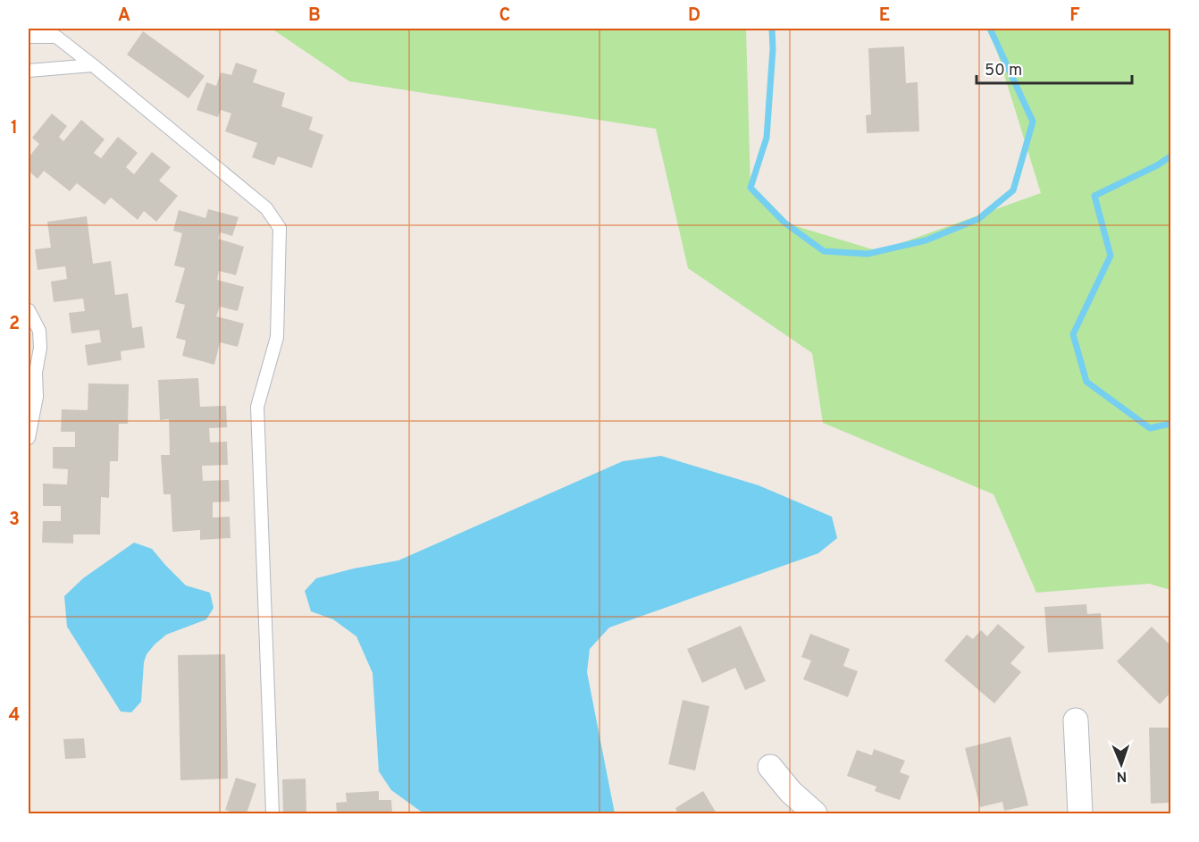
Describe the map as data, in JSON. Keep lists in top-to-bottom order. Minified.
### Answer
{"scale_bar":"50 m","north":"bottom","grid":{"columns":["A","B","C","D","E","F"],"rows":["1","2","3","4"]}}
